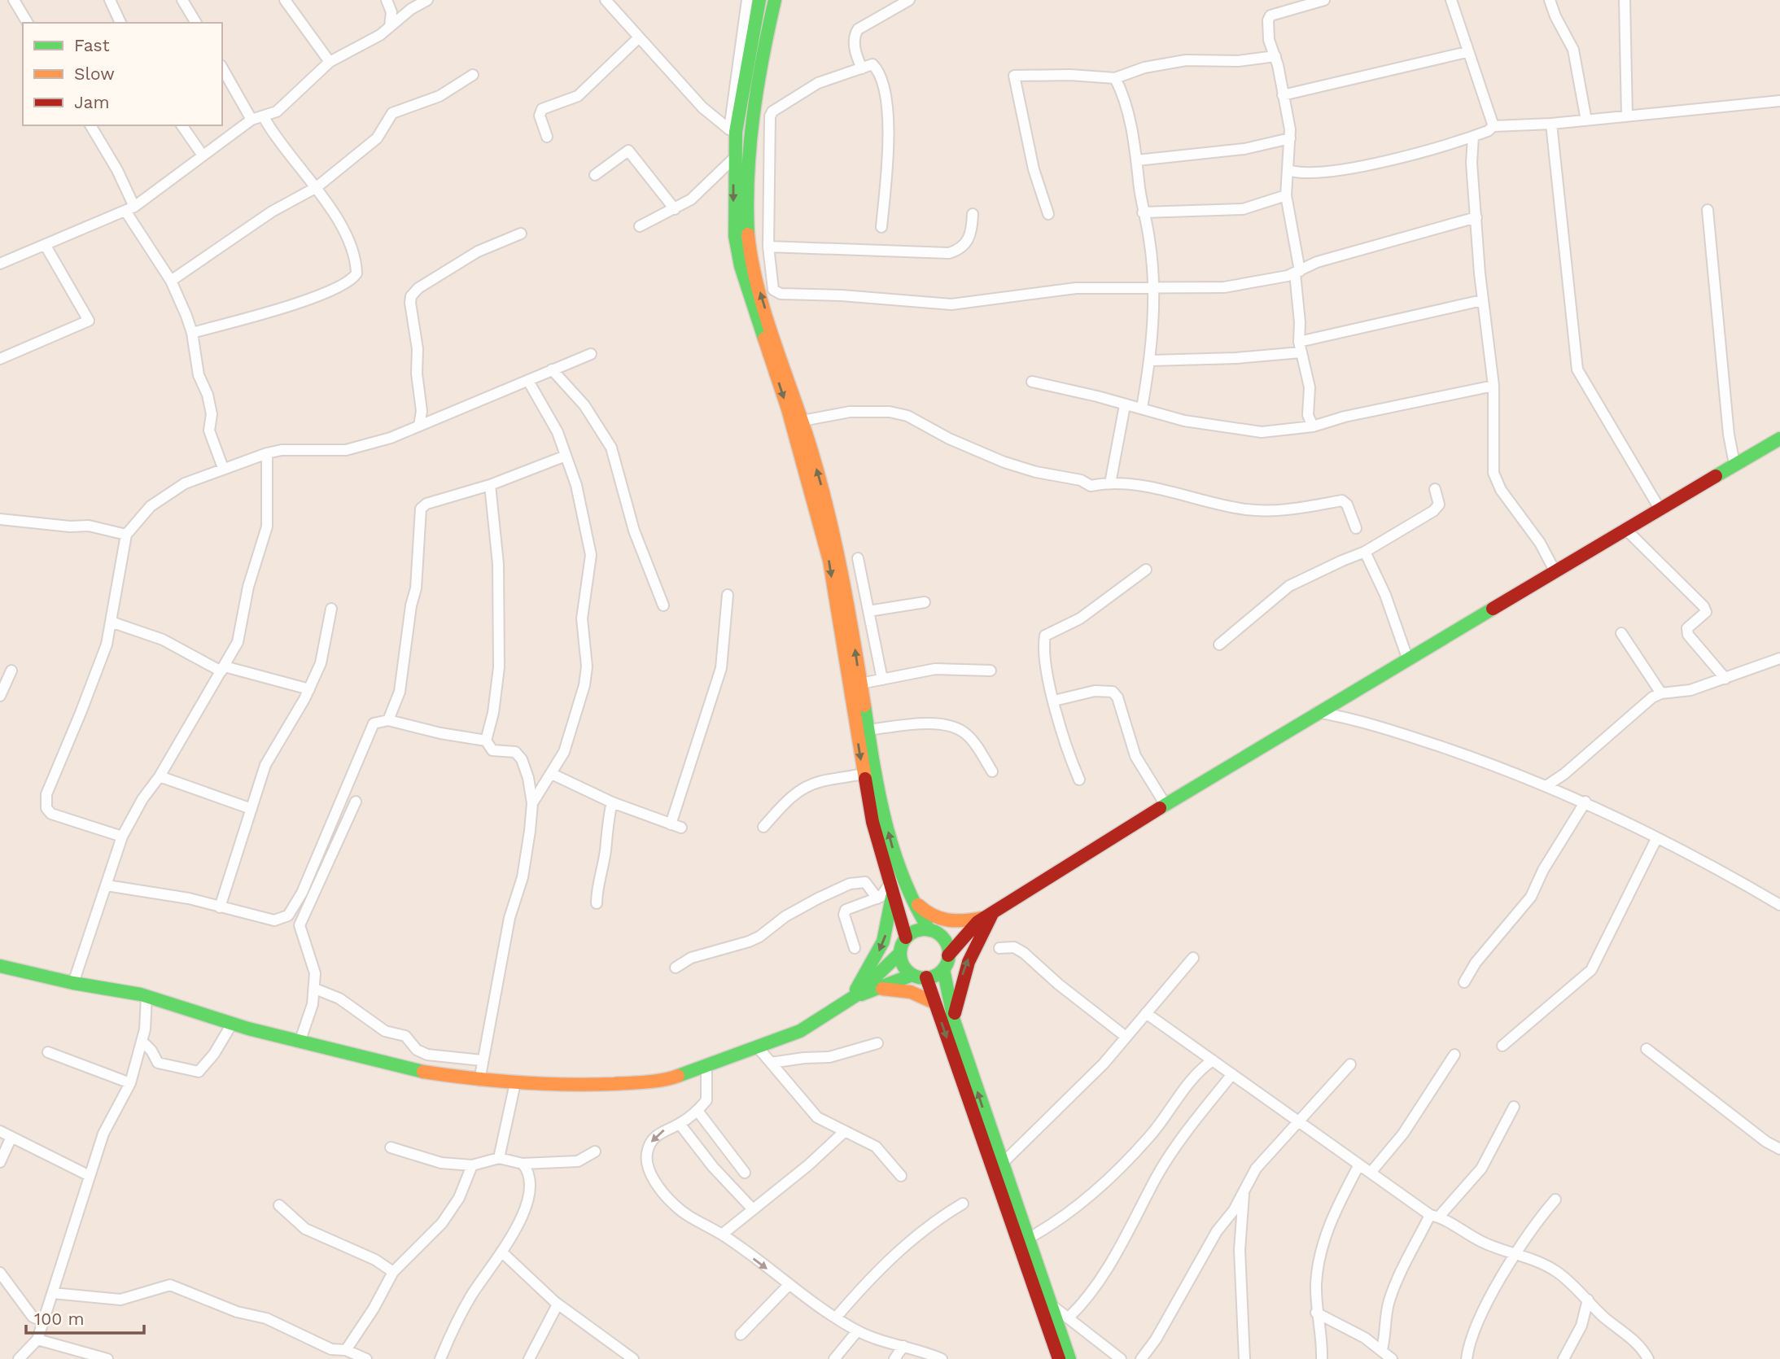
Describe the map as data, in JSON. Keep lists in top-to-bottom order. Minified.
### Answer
{"legend":["Fast","Slow","Jam"],"scale_bar":"100 m"}
